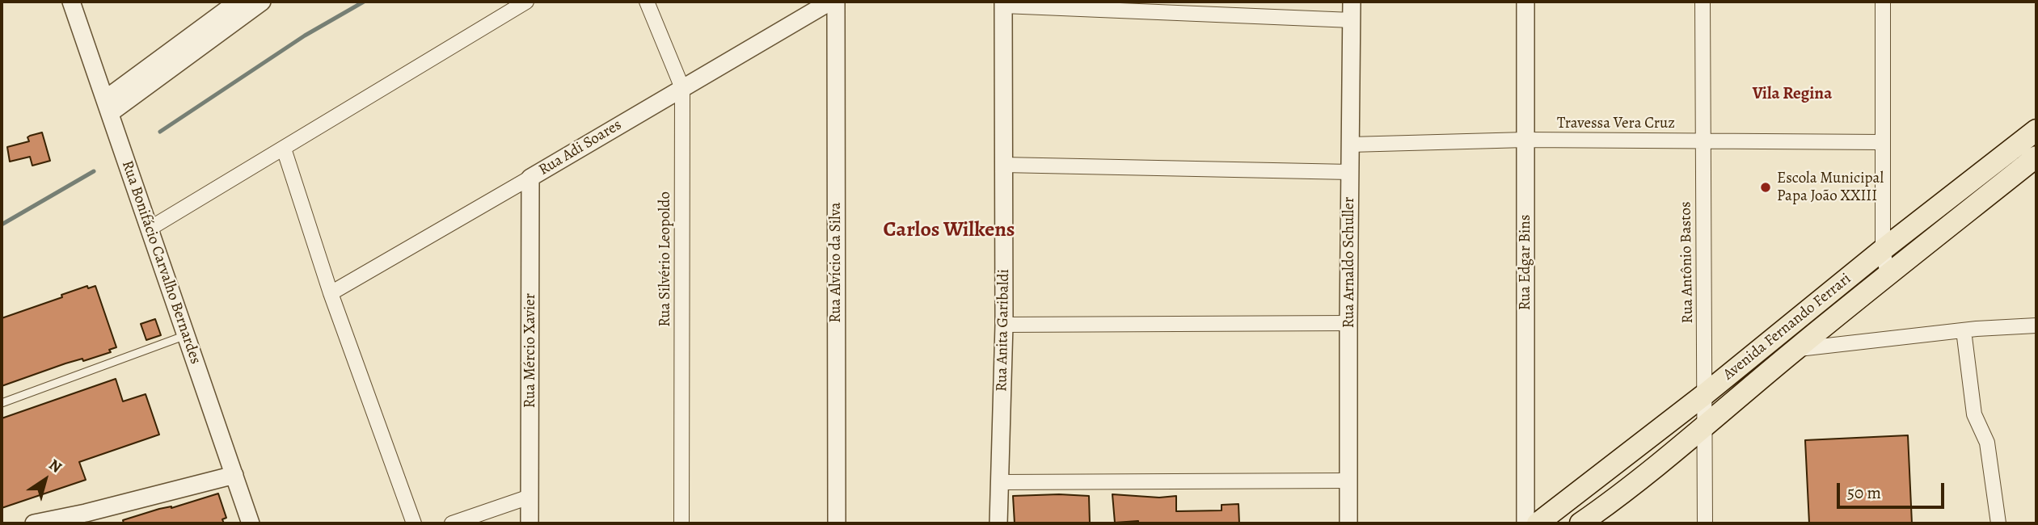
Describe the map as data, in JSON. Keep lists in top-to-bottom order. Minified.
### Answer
{"streets":{"main road":["Avenida Fernando Ferrari"],"street":["Travessa Vera Cruz","Rua Adi Soares","Rua Silvério Leopoldo","Rua Bonifácio Carvalho Bernardes","Rua Alvício da Silva","Rua Arnaldo Schuller","Rua Edgar Bins","Rua Antônio Bastos","Rua Anita Garibaldi","Rua Mércio Xavier"]},"crossings":[["Travessa Vera Cruz","Rua Arnaldo Schuller"],["Travessa Vera Cruz","Rua Edgar Bins"],["Travessa Vera Cruz","Rua Antônio Bastos"],["Rua Adi Soares","Rua Silvério Leopoldo"],["Rua Adi Soares","Rua Mércio Xavier"],["Rua Antônio Bastos","Avenida Fernando Ferrari"]],"districts":["Vila Regina","Carlos Wilkens"],"places":["Escola Municipal Papa João XXIII"],"scale_bar":"50 m","north":"top right"}
